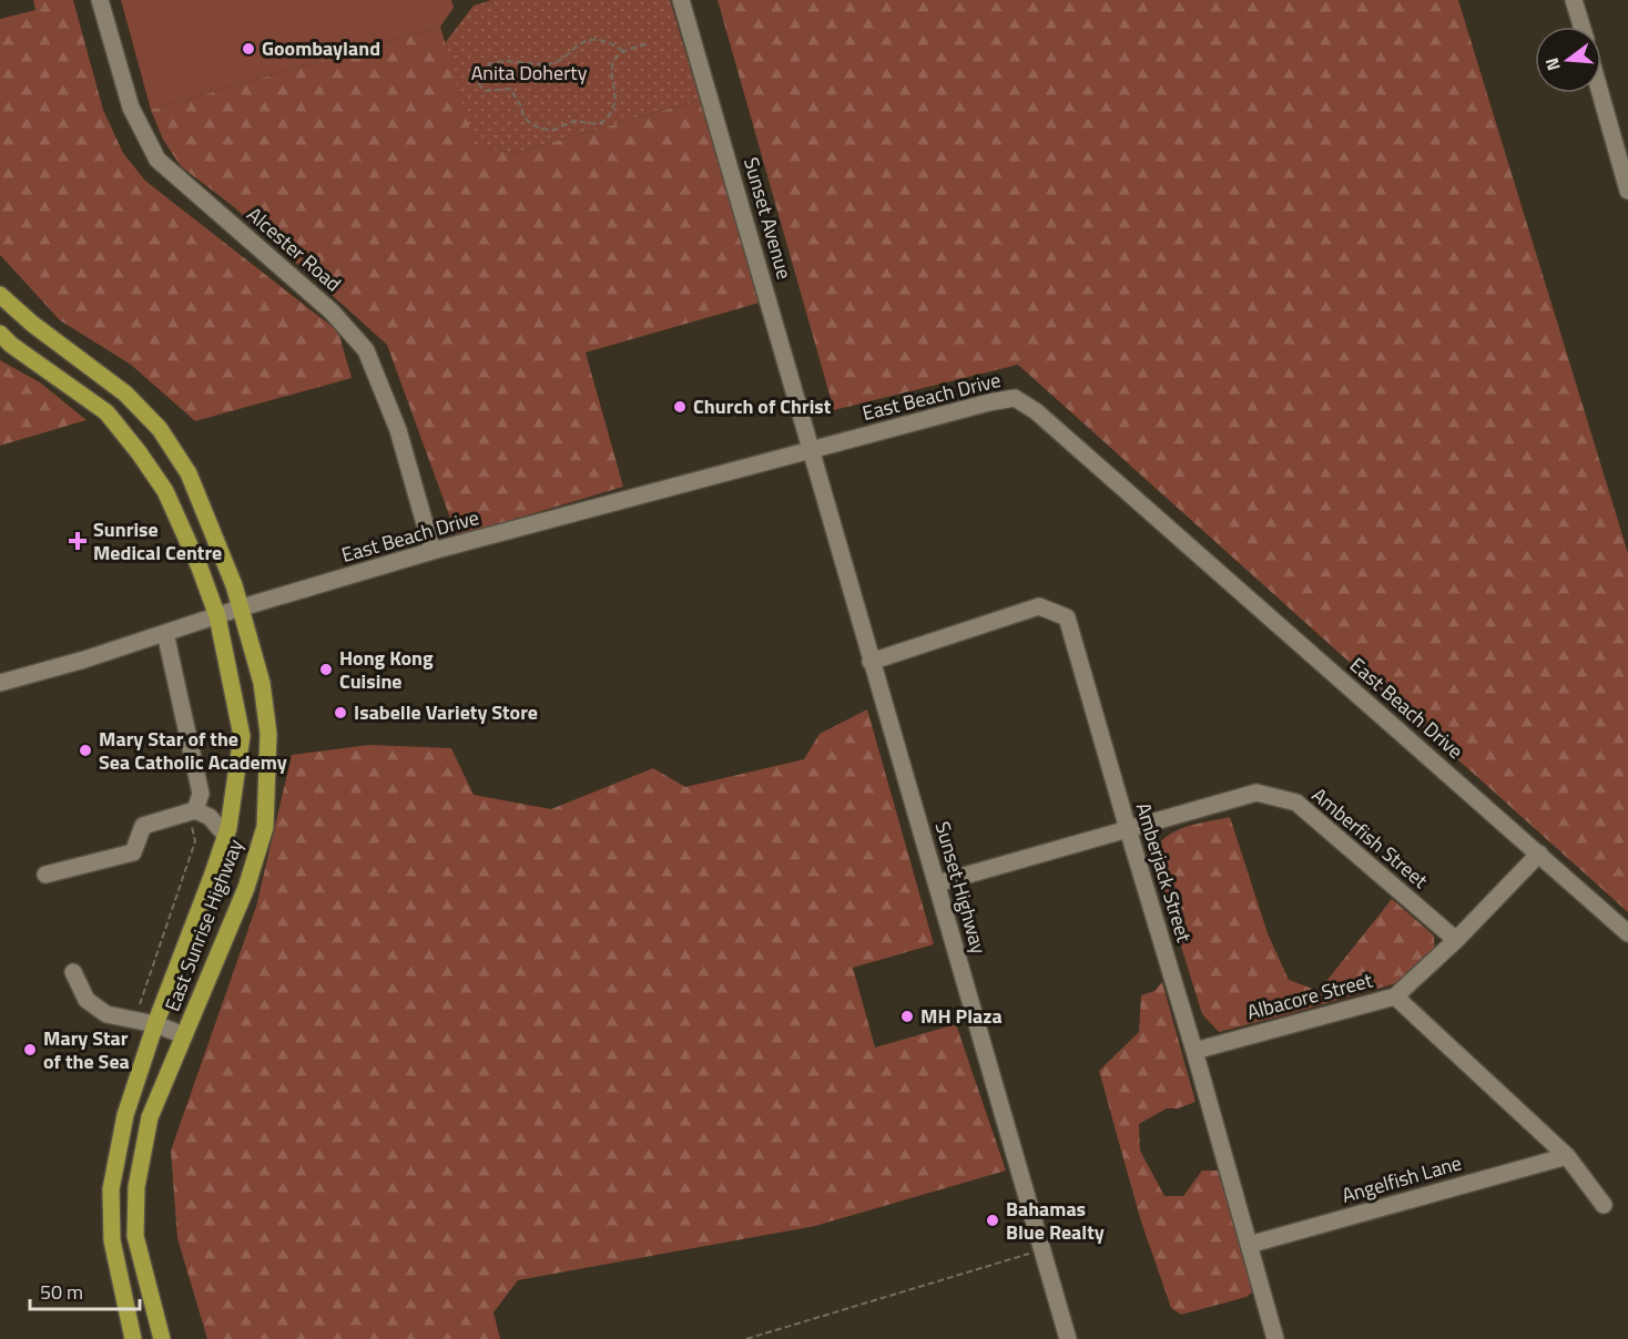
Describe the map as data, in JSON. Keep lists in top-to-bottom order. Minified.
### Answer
{"streets":{"main road":["East Sunrise Highway"],"street":["Sunset Avenue","Alcester Road","East Beach Drive","Amberfish Street","Amberjack Street","Sunset Highway","Albacore Street","Angelfish Lane"]},"crossings":[["Sunset Avenue","East Beach Drive"],["Sunset Avenue","Sunset Highway"],["Alcester Road","East Beach Drive"],["East Beach Drive","Sunset Highway"],["East Beach Drive","East Sunrise Highway"],["East Beach Drive","Albacore Street"],["Amberfish Street","Amberjack Street"],["Amberfish Street","Sunset Highway"],["Amberfish Street","Albacore Street"],["Amberjack Street","Sunset Highway"],["Amberjack Street","Albacore Street"],["Amberjack Street","Angelfish Lane"]],"parks":["Anita Doherty"],"places":{"other":["Goombayland","Church of Christ","Hong Kong Cuisine","Isabelle Variety Store","Mary Star of the Sea Catholic Academy","MH Plaza","Mary Star of the Sea","Bahamas Blue Realty"],"health":["Sunrise Medical Centre"]},"scale_bar":"50 m","north":"left"}
